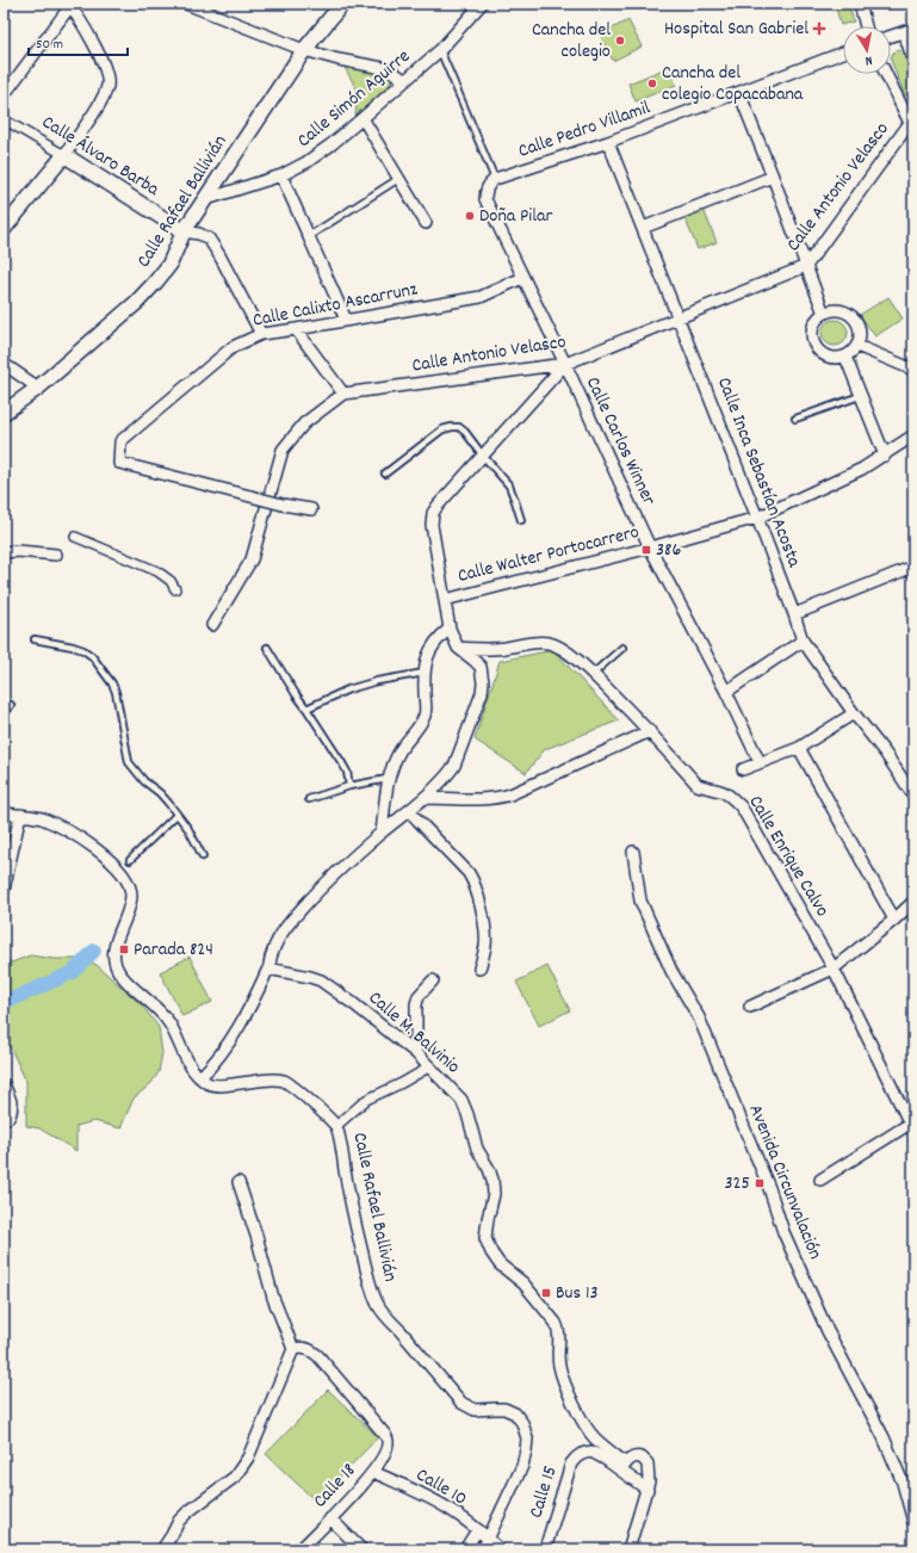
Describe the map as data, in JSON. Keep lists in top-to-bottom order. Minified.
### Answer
{"streets":{"street":["Calle Simón Aguirre","Calle Pedro Villamil","Calle Álvaro Barba","Calle Antonio Velasco","Calle Rafael Ballivián","Calle Calixto Ascarrunz","Calle Carlos Winner","Calle Inca Sebastían Acosta","Calle Walter Portocarrero","Calle Enrique Calvo","Calle M. Balvinio","Avenida Circunvalación","Calle 18","Calle 10","Calle 15"]},"crossings":[["Calle Simón Aguirre","Calle Rafael Ballivián"],["Calle Pedro Villamil","Calle Carlos Winner"],["Calle Pedro Villamil","Calle Inca Sebastían Acosta"],["Calle Álvaro Barba","Calle Rafael Ballivián"],["Calle Álvaro Barba","Calle Calixto Ascarrunz"],["Calle Antonio Velasco","Calle Carlos Winner"],["Calle Antonio Velasco","Calle Inca Sebastían Acosta"],["Calle Rafael Ballivián","Calle Walter Portocarrero"],["Calle Rafael Ballivián","Calle 10"],["Calle Calixto Ascarrunz","Calle Carlos Winner"],["Calle Carlos Winner","Calle Walter Portocarrero"],["Calle Inca Sebastían Acosta","Calle Walter Portocarrero"],["Calle Walter Portocarrero","Calle Enrique Calvo"],["Calle Walter Portocarrero","Calle M. Balvinio"],["Calle M. Balvinio","Calle 15"],["Calle 18","Calle 10"]],"places":{"health":["Hospital San Gabriel"],"other":["Cancha del colegio","Cancha del colegio Copacabana","Doña Pilar"],"transit":["386","Parada 824","325","Bus 13"]},"scale_bar":"50 m","north":"bottom"}
